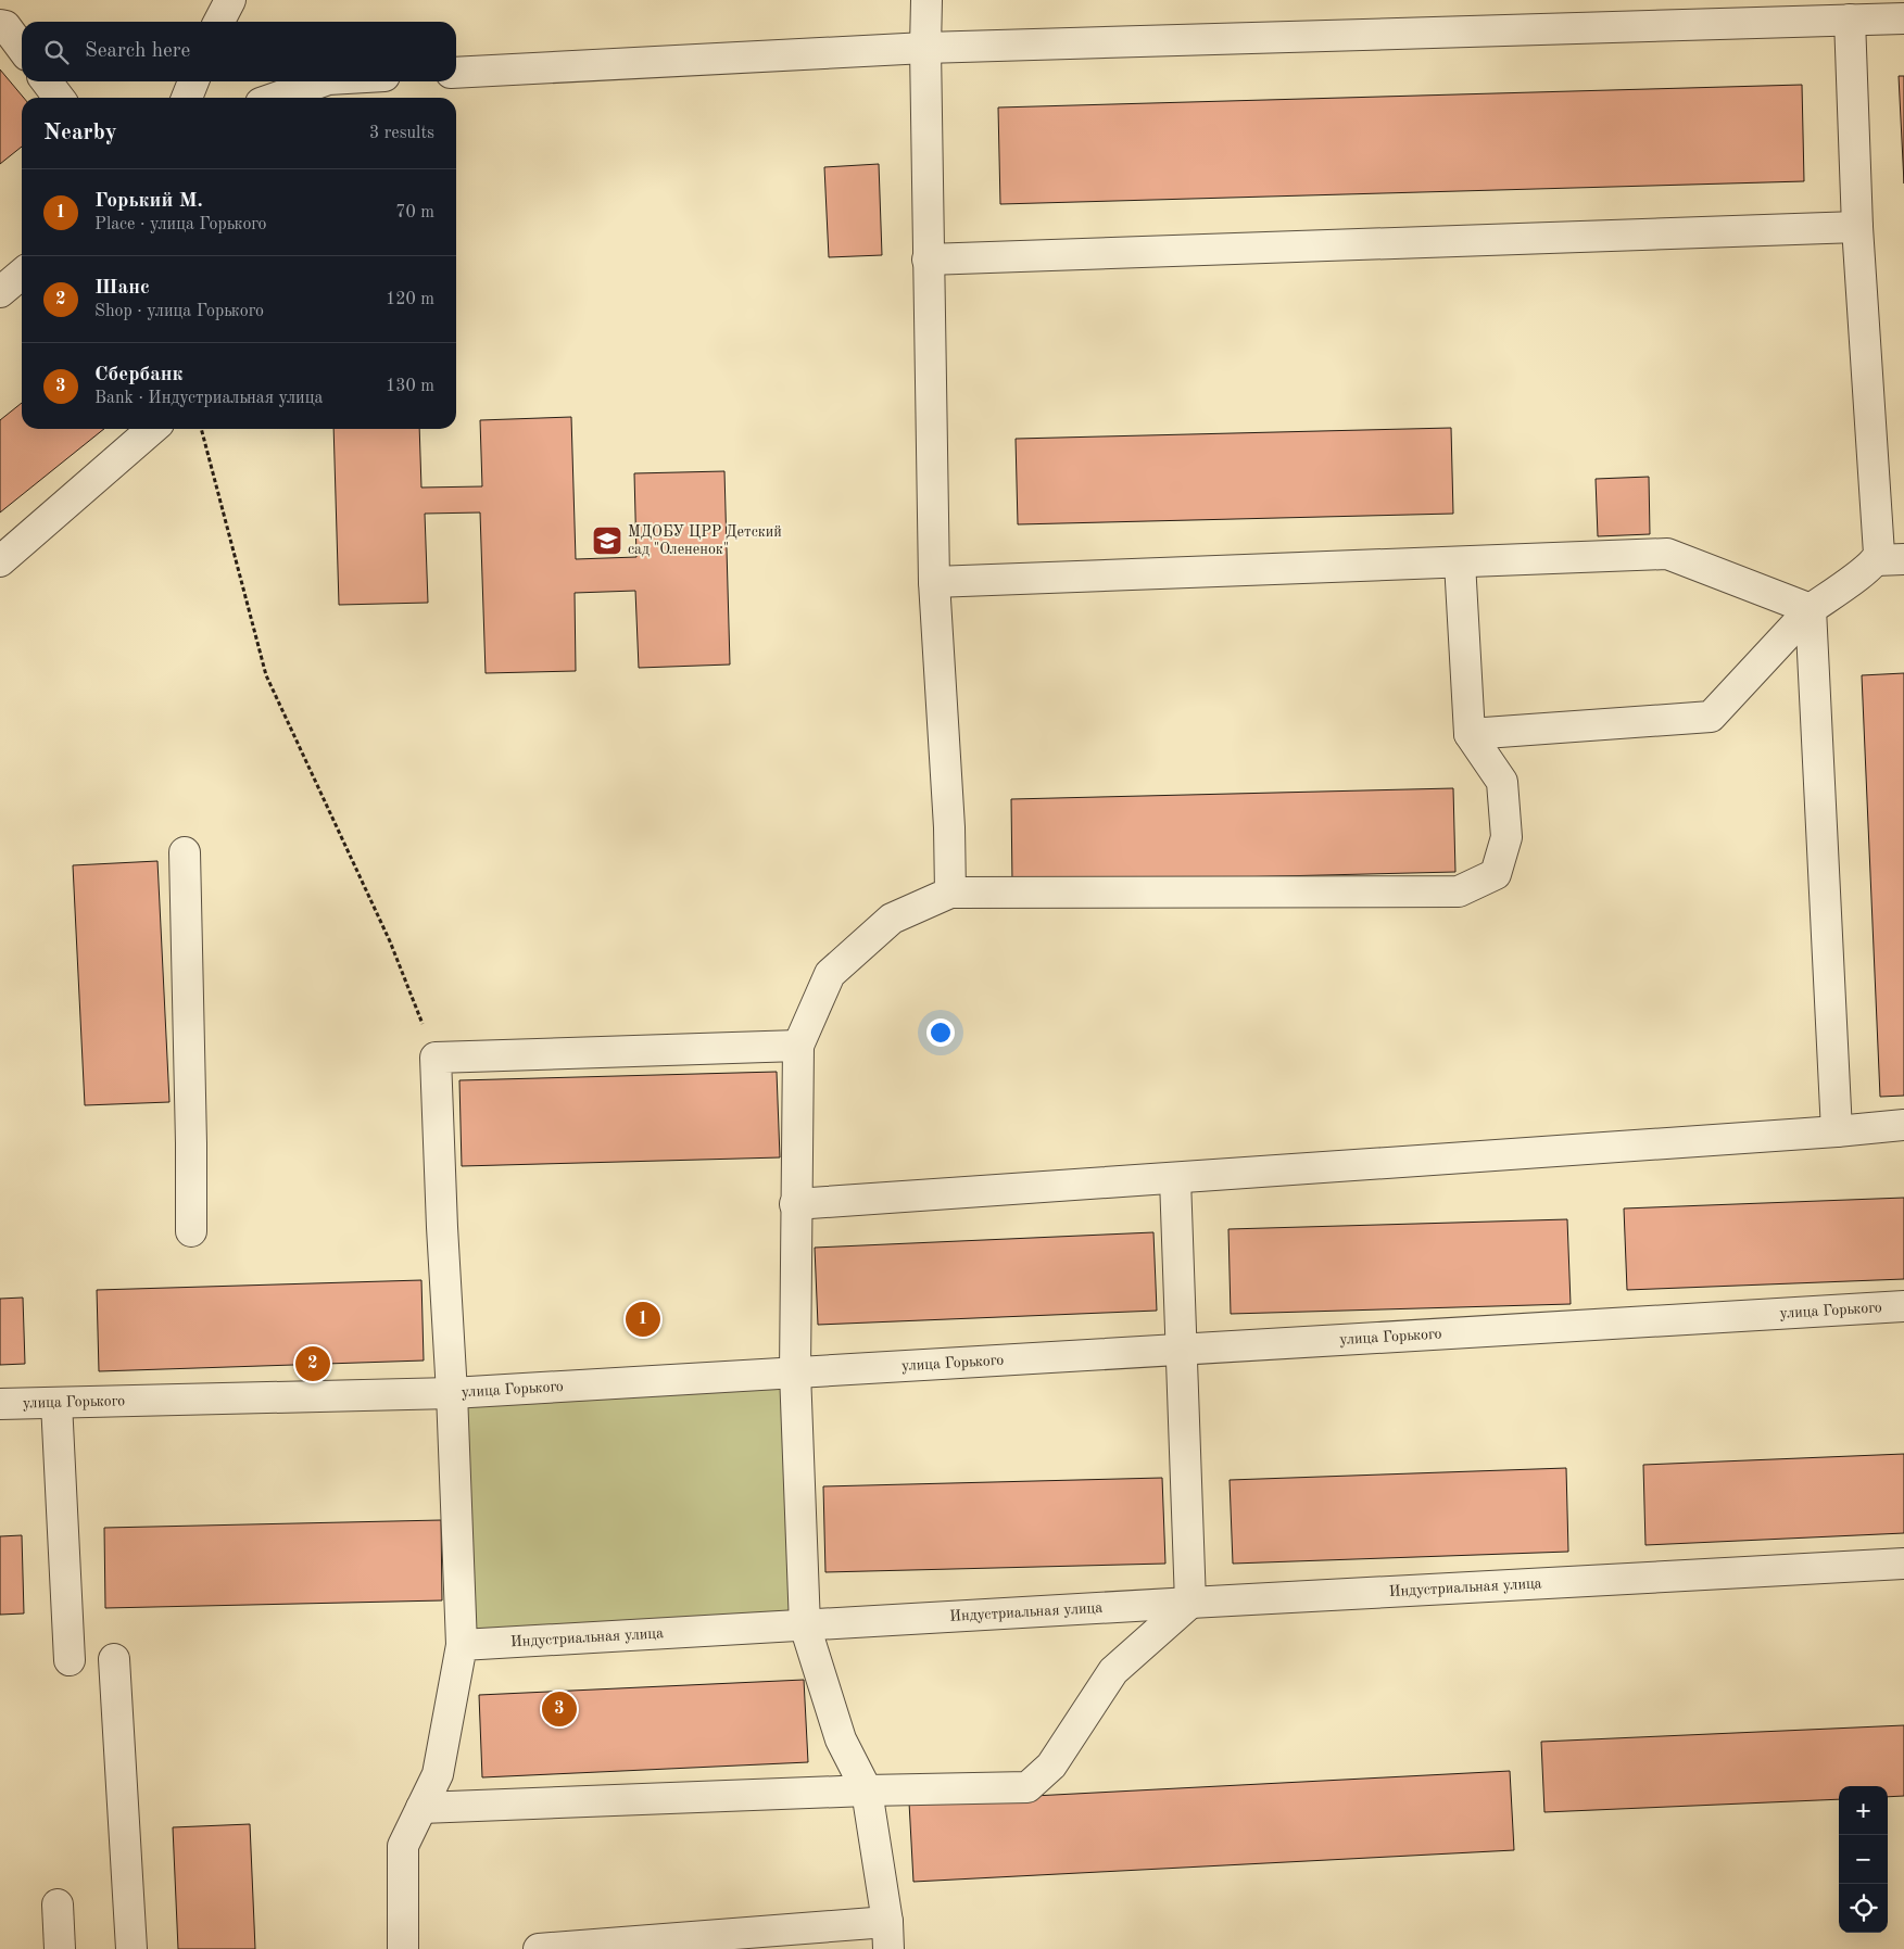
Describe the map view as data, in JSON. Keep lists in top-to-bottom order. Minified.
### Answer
{"streets":{"street":["улица Горького","Индустриальная улица"]},"places":{"school or university":["МДОБУ ЦРР Детский сад \"Олененок\""]},"page":{"search":"Search here","heading":["Nearby","3 results"],"list":[{"mark":"1","name":"Горький М.","note":"Place · улица Горького","value":"70 m"},{"mark":"2","name":"Шанс","note":"Shop · улица Горького","value":"120 m"},{"mark":"3","name":"Сбербанк","note":"Bank · Индустриальная улица","value":"130 m"}],"pins":["1","2","3"],"map_buttons":["+","−"]}}
